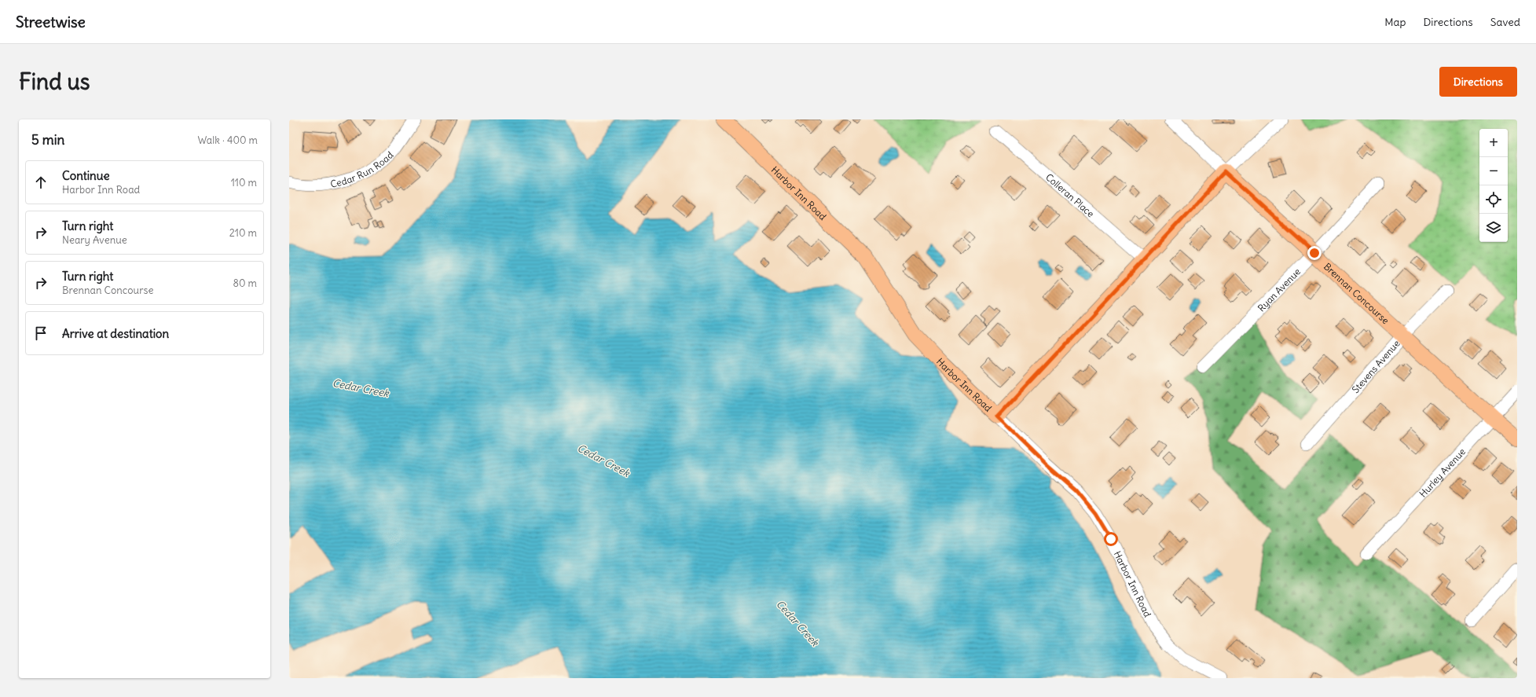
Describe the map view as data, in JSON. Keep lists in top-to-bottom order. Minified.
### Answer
{"streets":{"main road":["Harbor Inn Road","Brennan Concourse"],"street":["Cedar Run Road","Colleran Place","Ryan Avenue","Stevens Avenue","Hurley Avenue"]},"crossings":[["Ryan Avenue","Brennan Concourse"],["Brennan Concourse","Stevens Avenue"],["Brennan Concourse","Hurley Avenue"]],"water":["Cedar Creek"],"page":{"header":"Streetwise","nav":["Map","Directions","Saved"],"buttons":"Directions","title":"Find us","heading":["5 min","Walk · 400 m"],"map_buttons":["+","−"],"list":[["Continue","Harbor Inn Road","110 m"],["Turn right","Neary Avenue","210 m"],["Turn right","Brennan Concourse","80 m"],"Arrive at destination"]}}
